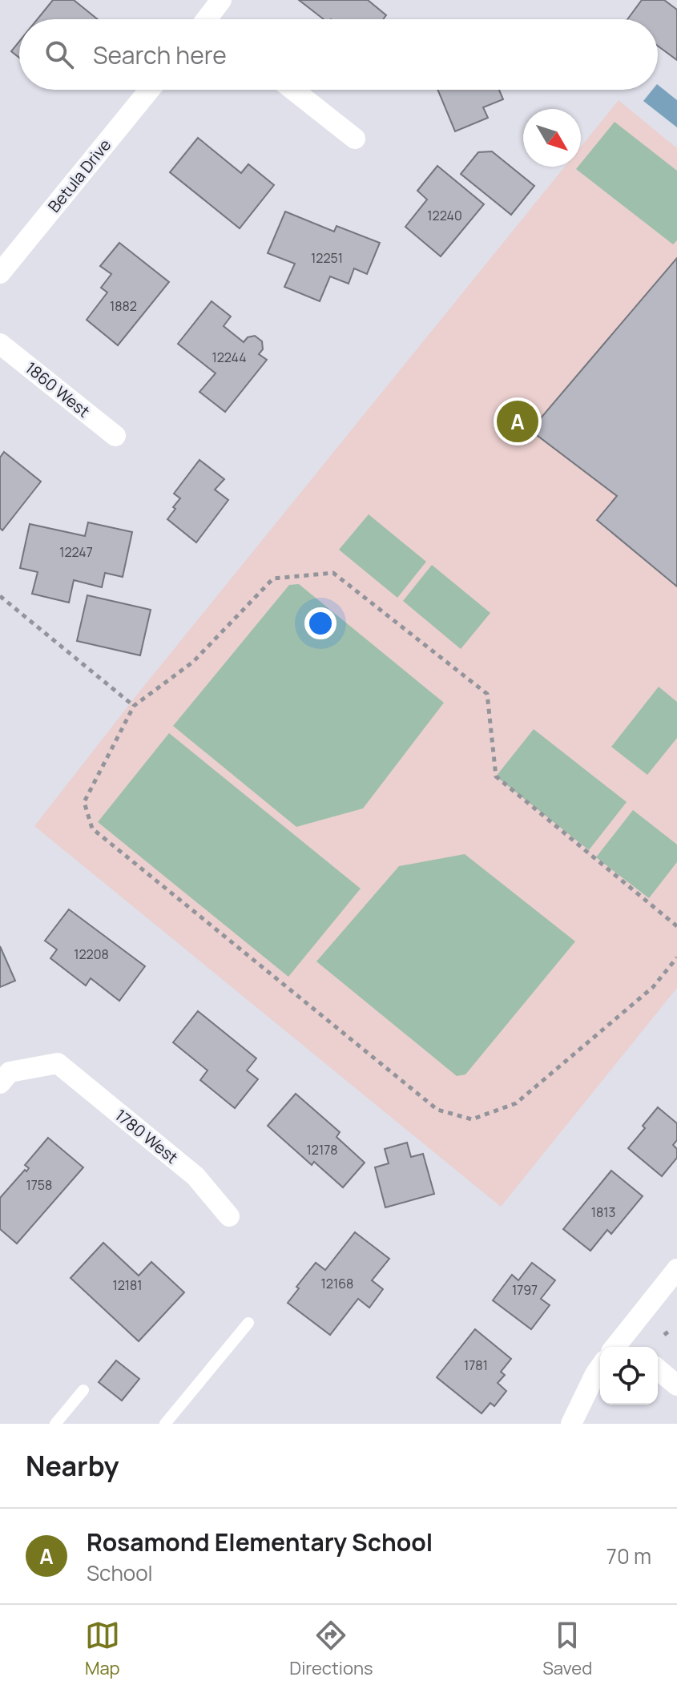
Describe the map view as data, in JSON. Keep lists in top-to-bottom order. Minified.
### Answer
{"streets":{"street":["Betula Drive","1860 West","1780 West"]},"house_numbers":["12240","12251","1882","12244","12247","12208","12178","1758","1813","12168","12181","1797","1781"],"north":"bottom right","page":{"search":"Search here","pins":"A","heading":"Nearby","list":[{"mark":"A","name":"Rosamond Elementary School","note":"School","value":"70 m"}],"nav":["Map","Directions","Saved"]}}
